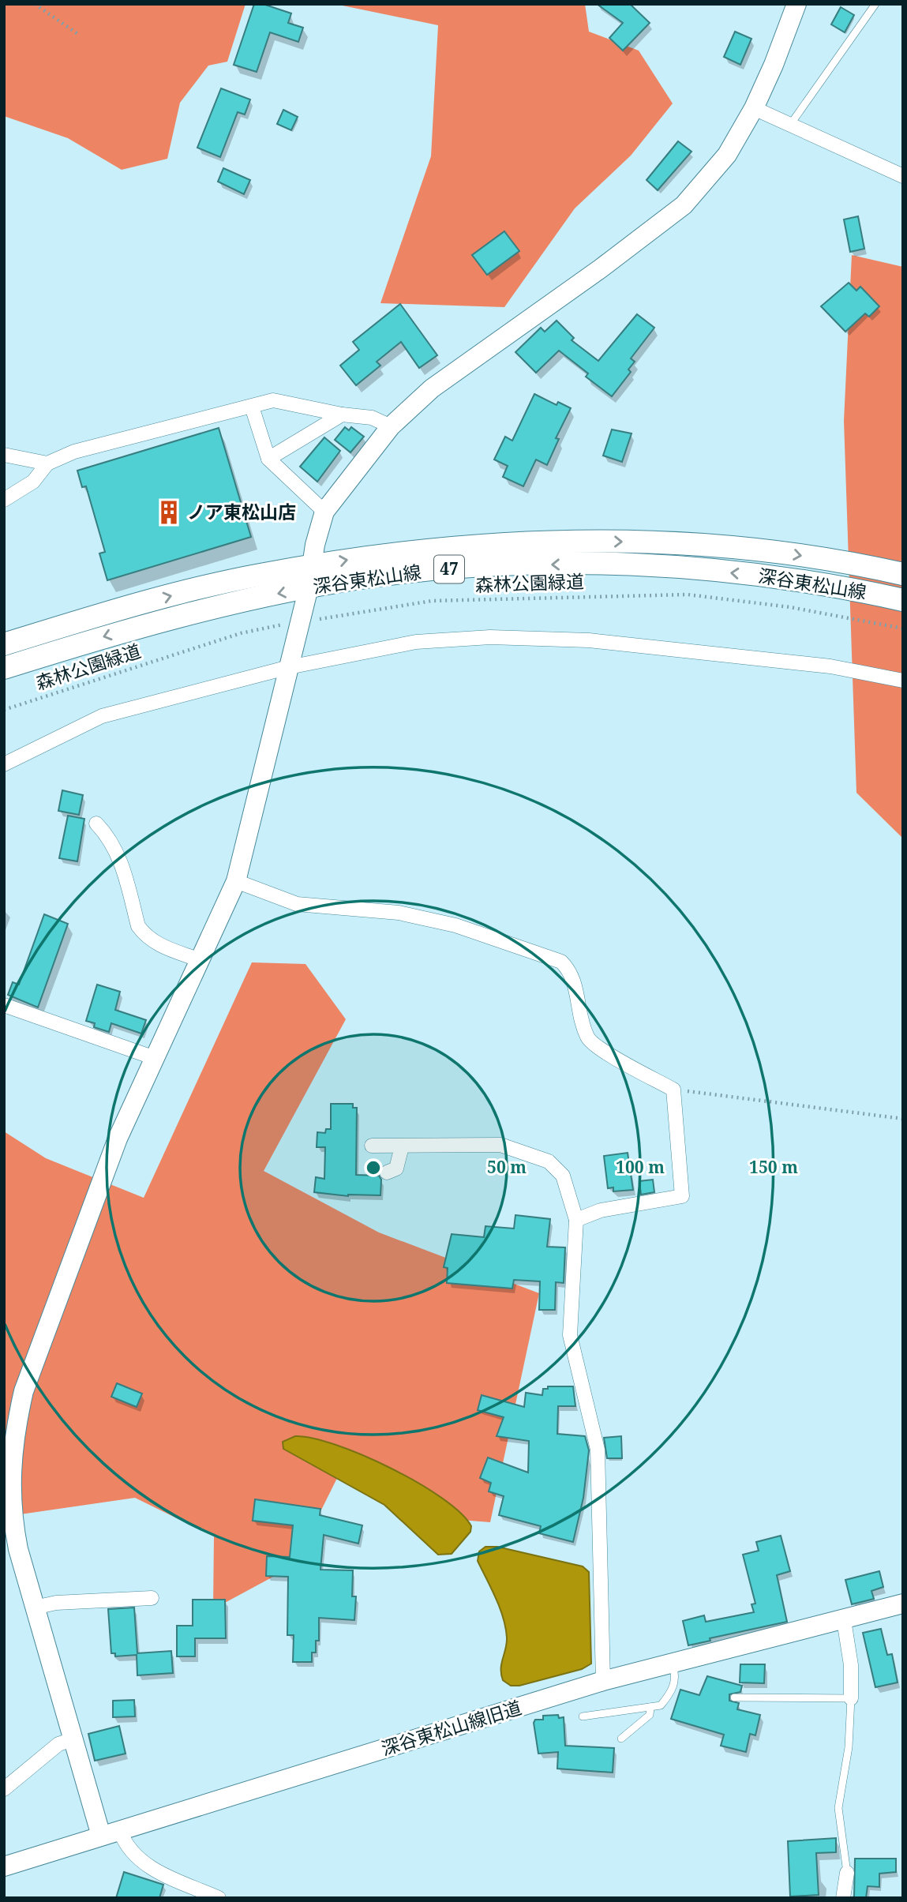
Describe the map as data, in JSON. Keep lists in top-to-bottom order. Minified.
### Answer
{"streets":{"main road":["47","深谷東松山線"],"street":["深谷東松山線旧道"],"path":["森林公園緑道"]},"places":{"building":["ノア東松山店"]},"rings":["50 m","100 m","150 m"]}
